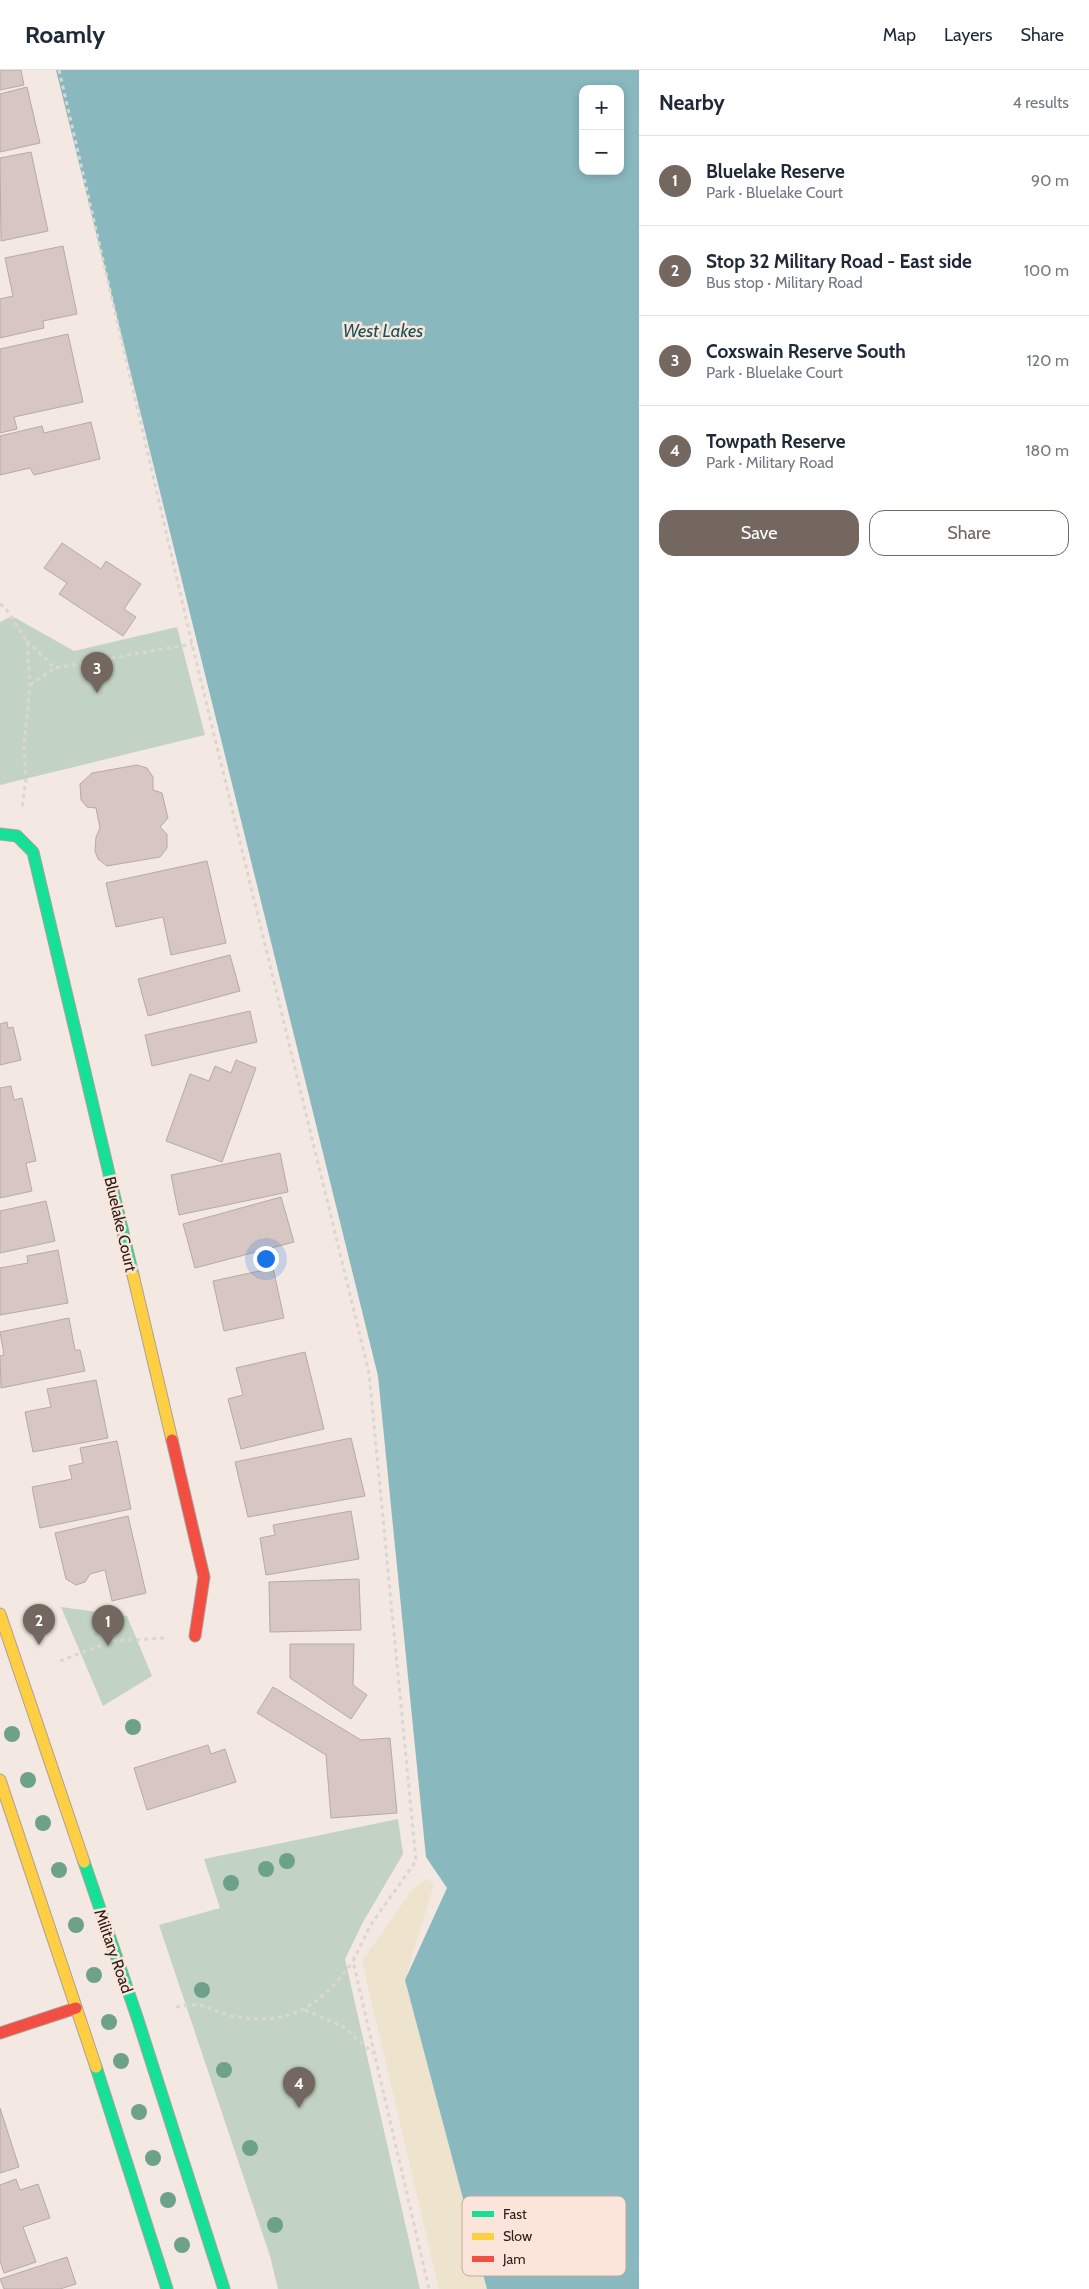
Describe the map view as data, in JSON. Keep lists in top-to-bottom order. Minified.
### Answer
{"streets":{"main road":["Bluelake Court","Military Road"]},"water":["West Lakes"],"legend":["Fast","Slow","Jam"],"page":{"header":"Roamly","nav":["Map","Layers","Share"],"heading":["Nearby","4 results"],"map_buttons":["+","−"],"list":[{"mark":"1","name":"Bluelake Reserve","note":"Park · Bluelake Court","value":"90 m"},{"mark":"2","name":"Stop 32 Military Road - East side","note":"Bus stop · Military Road","value":"100 m"},{"mark":"3","name":"Coxswain Reserve South","note":"Park · Bluelake Court","value":"120 m"},{"mark":"4","name":"Towpath Reserve","note":"Park · Military Road","value":"180 m"}],"buttons":["Save","Share"],"pins":["3","2","1","4"]}}
